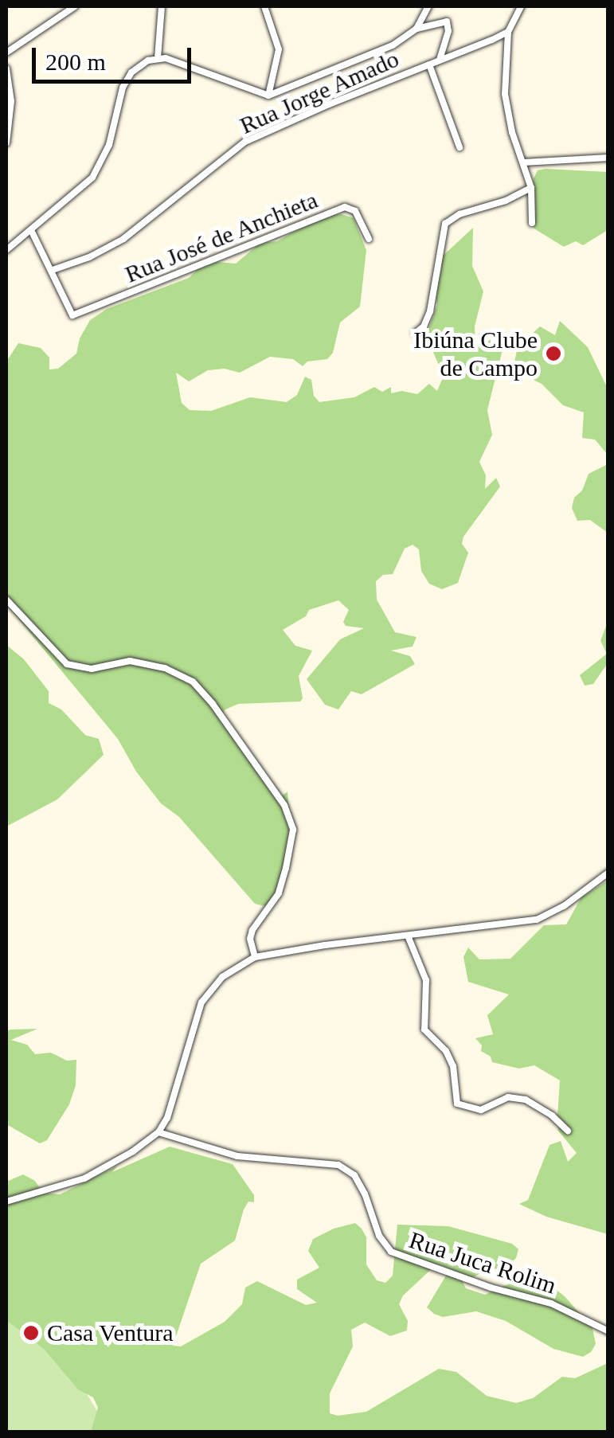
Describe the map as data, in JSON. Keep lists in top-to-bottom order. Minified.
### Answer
{"streets":{"street":["Rua Jorge Amado","Rua José de Anchieta","Rua Juca Rolim"]},"crossings":[["Rua Jorge Amado","Rua José de Anchieta"]],"places":["Ibiúna Clube de Campo","Casa Ventura"],"scale_bar":"200 m"}
